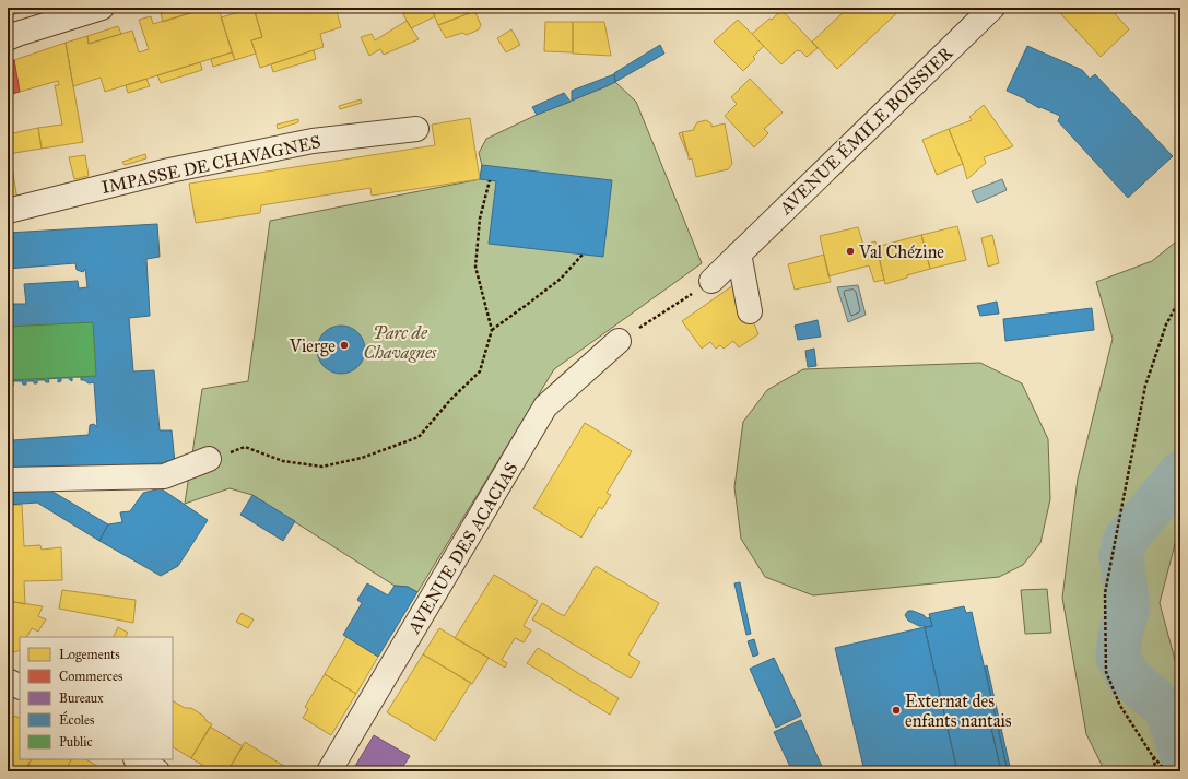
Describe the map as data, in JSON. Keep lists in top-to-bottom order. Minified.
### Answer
{"streets":{"street":["AVENUE ÉMILE BOISSIER","IMPASSE DE CHAVAGNES","AVENUE DES ACACIAS"]},"parks":["Parc de Chavagnes"],"places":["Val Chézine","Vierge","Externat des enfants nantais"],"legend":["Logements","Commerces","Bureaux","Écoles","Public"]}
